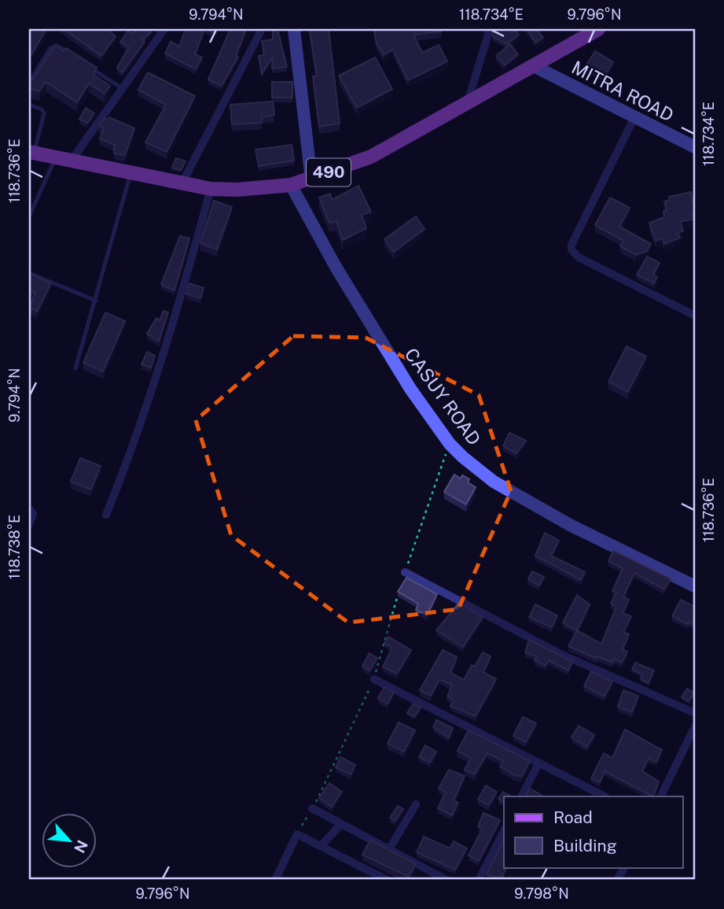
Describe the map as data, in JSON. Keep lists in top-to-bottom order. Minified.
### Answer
{"streets":{"main road":["490"],"street":["MITRA ROAD","CASUY ROAD"]},"crossings":[["MITRA ROAD","490"],["490","CASUY ROAD"]],"legend":["Road","Building"],"north":"bottom right","coordinates":["9.794°N","118.734°E","9.796°N","118.736°E","118.738°E","9.798°N"]}
